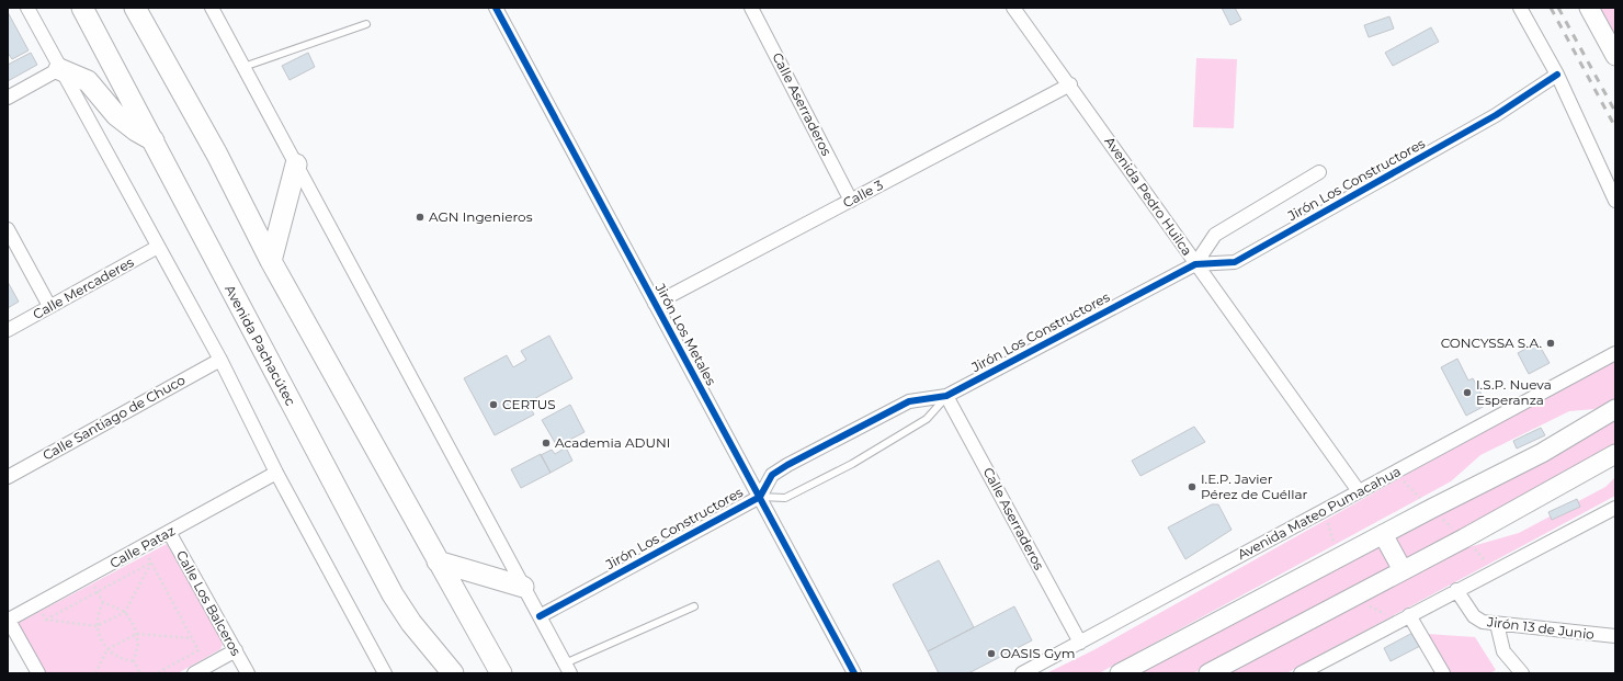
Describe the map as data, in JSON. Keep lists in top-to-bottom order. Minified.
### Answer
{"streets":{"main road":["Avenida Pachacútec"],"street":["Calle Aserraderos","Jirón Los Constructores","Calle 3","Avenida Pedro Huilca","Calle Mercaderes","Jirón Los Metales","Calle Santiago de Chuco","Avenida Mateo Pumacahua","Calle Pataz","Calle Los Balceros","Jirón 13 de Junio"]},"crossings":[["Calle Aserraderos","Jirón Los Constructores"],["Calle Aserraderos","Calle 3"],["Calle Aserraderos","Avenida Mateo Pumacahua"],["Jirón Los Constructores","Avenida Pedro Huilca"],["Jirón Los Constructores","Jirón Los Metales"],["Calle 3","Avenida Pedro Huilca"],["Calle 3","Jirón Los Metales"],["Avenida Pedro Huilca","Avenida Mateo Pumacahua"],["Calle Pataz","Calle Los Balceros"]],"places":["AGN Ingenieros","CONCYSSA S.A.","I.S.P. Nueva Esperanza","CERTUS","Academia ADUNI","I.E.P. Javier Pérez de Cuéllar","OASIS Gym"]}
